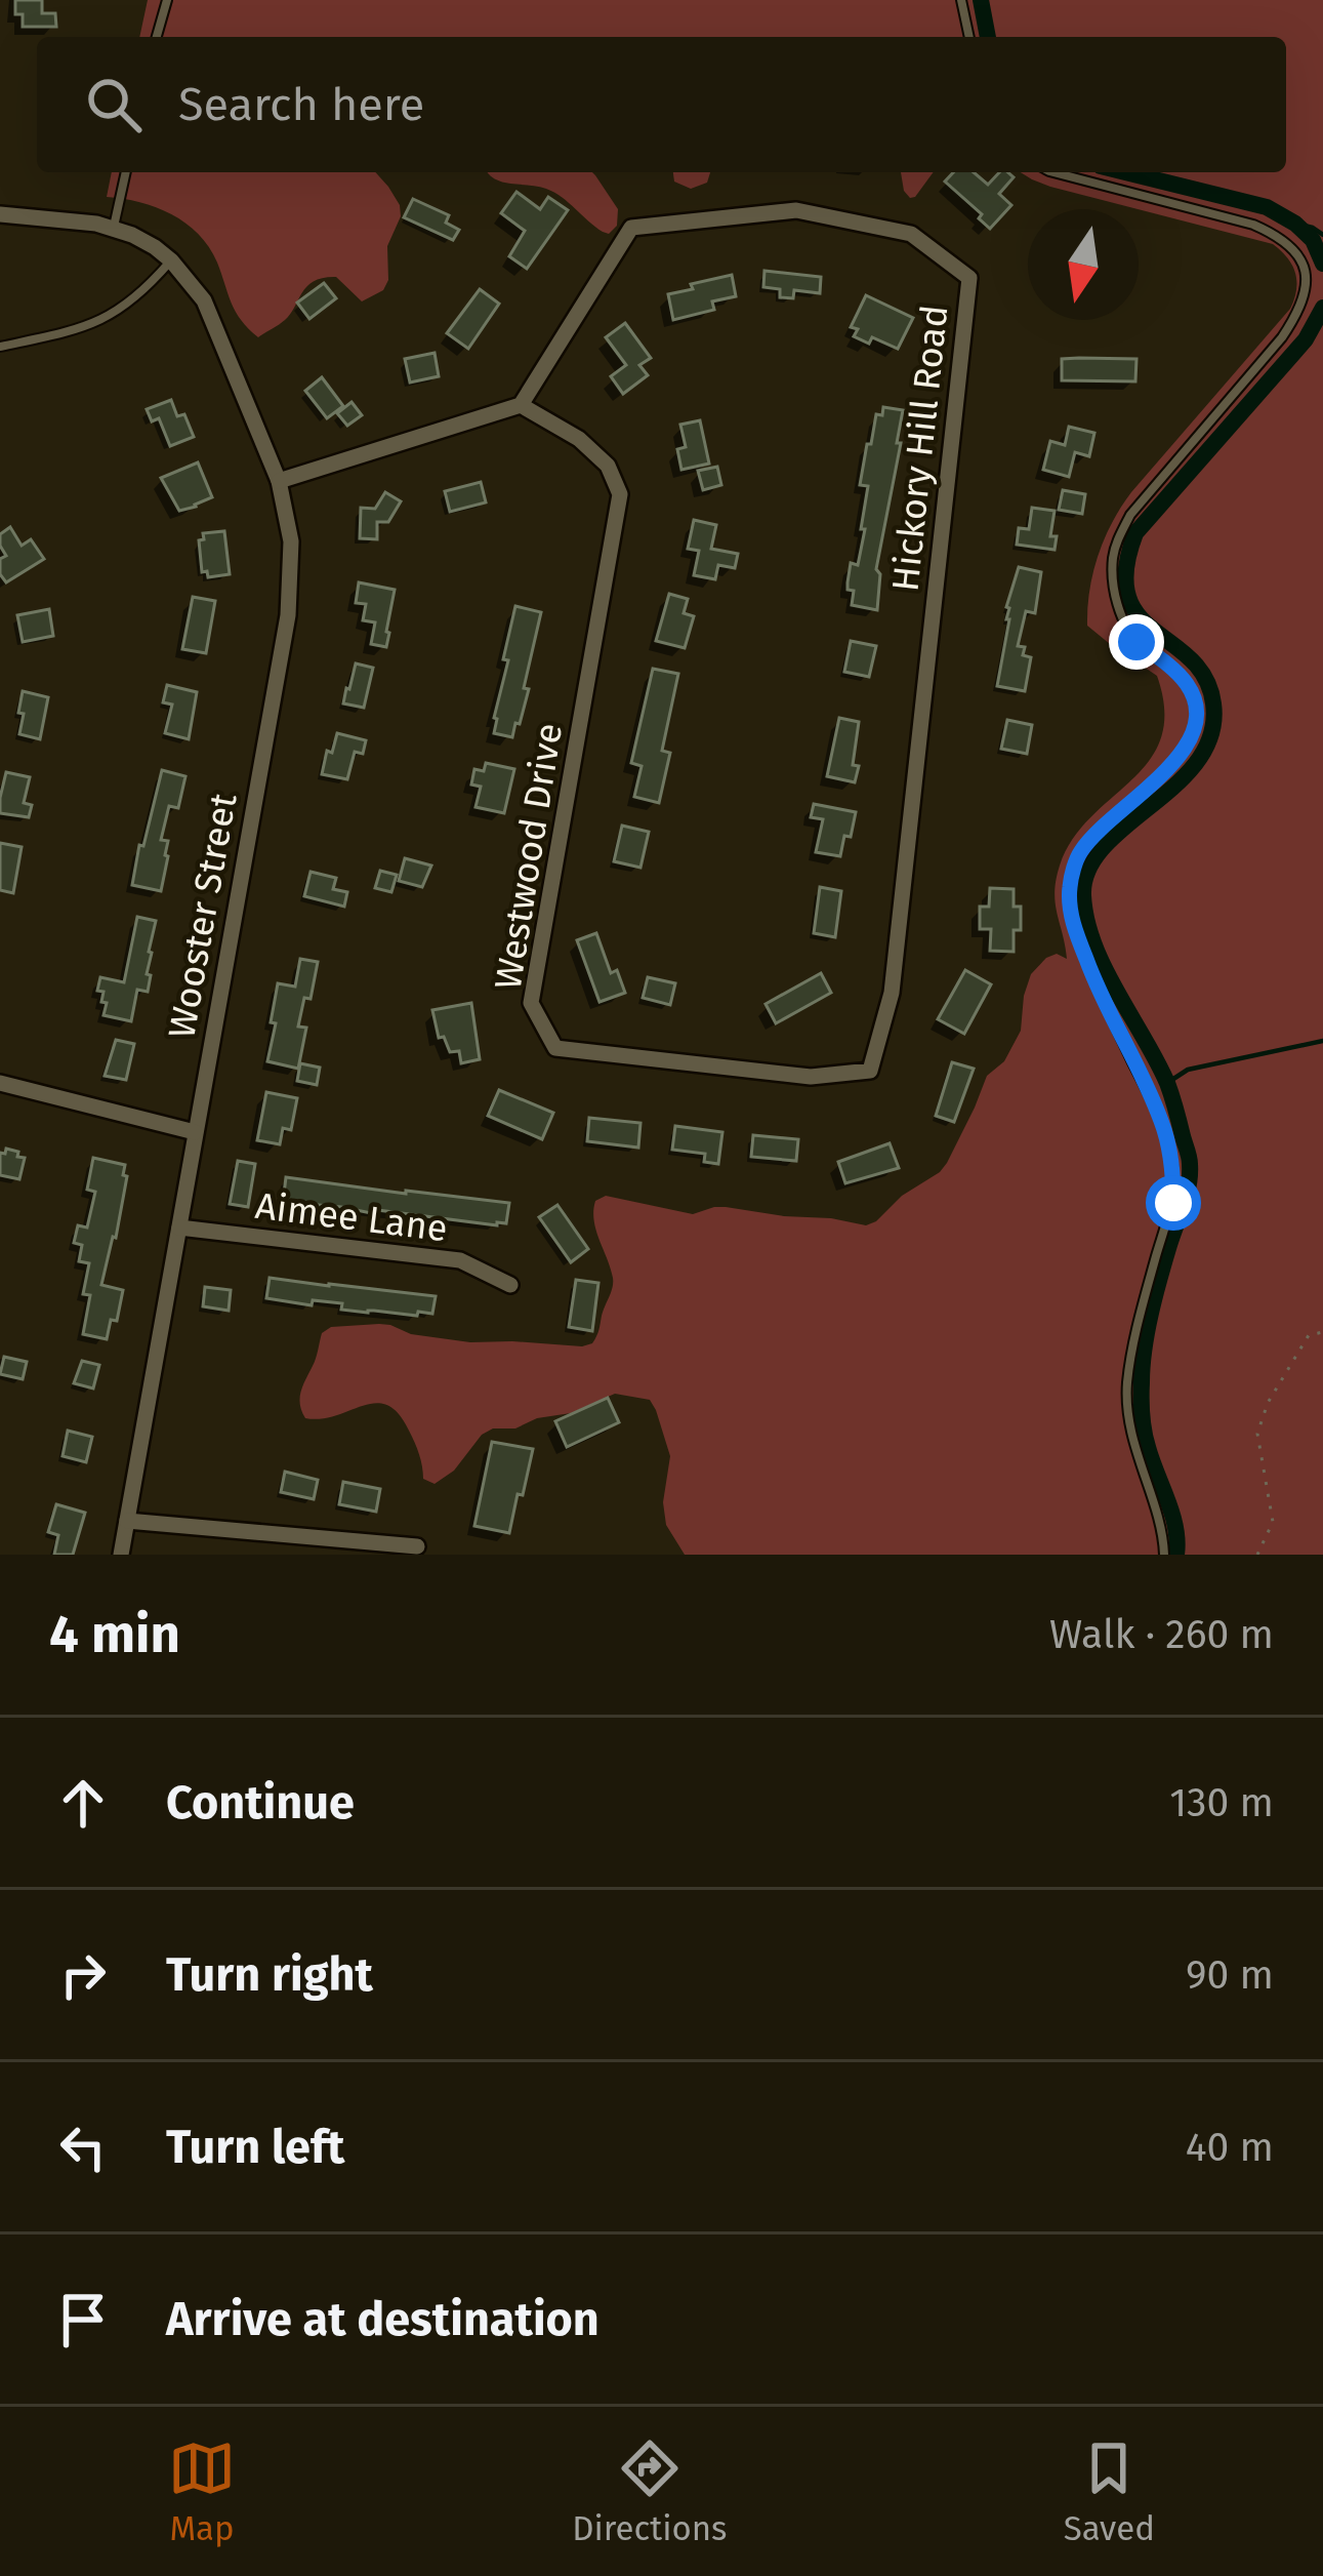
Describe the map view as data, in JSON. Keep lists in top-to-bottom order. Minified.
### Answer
{"streets":{"street":["Hickory Hill Road","Westwood Drive","Wooster Street","Aimee Lane"]},"crossings":[["Hickory Hill Road","Westwood Drive"],["Wooster Street","Aimee Lane"]],"north":"bottom","page":{"search":"Search here","heading":["4 min","Walk · 260 m"],"list":[["Continue","130 m"],["Turn right","90 m"],["Turn left","40 m"],"Arrive at destination"],"nav":["Map","Directions","Saved"]}}
